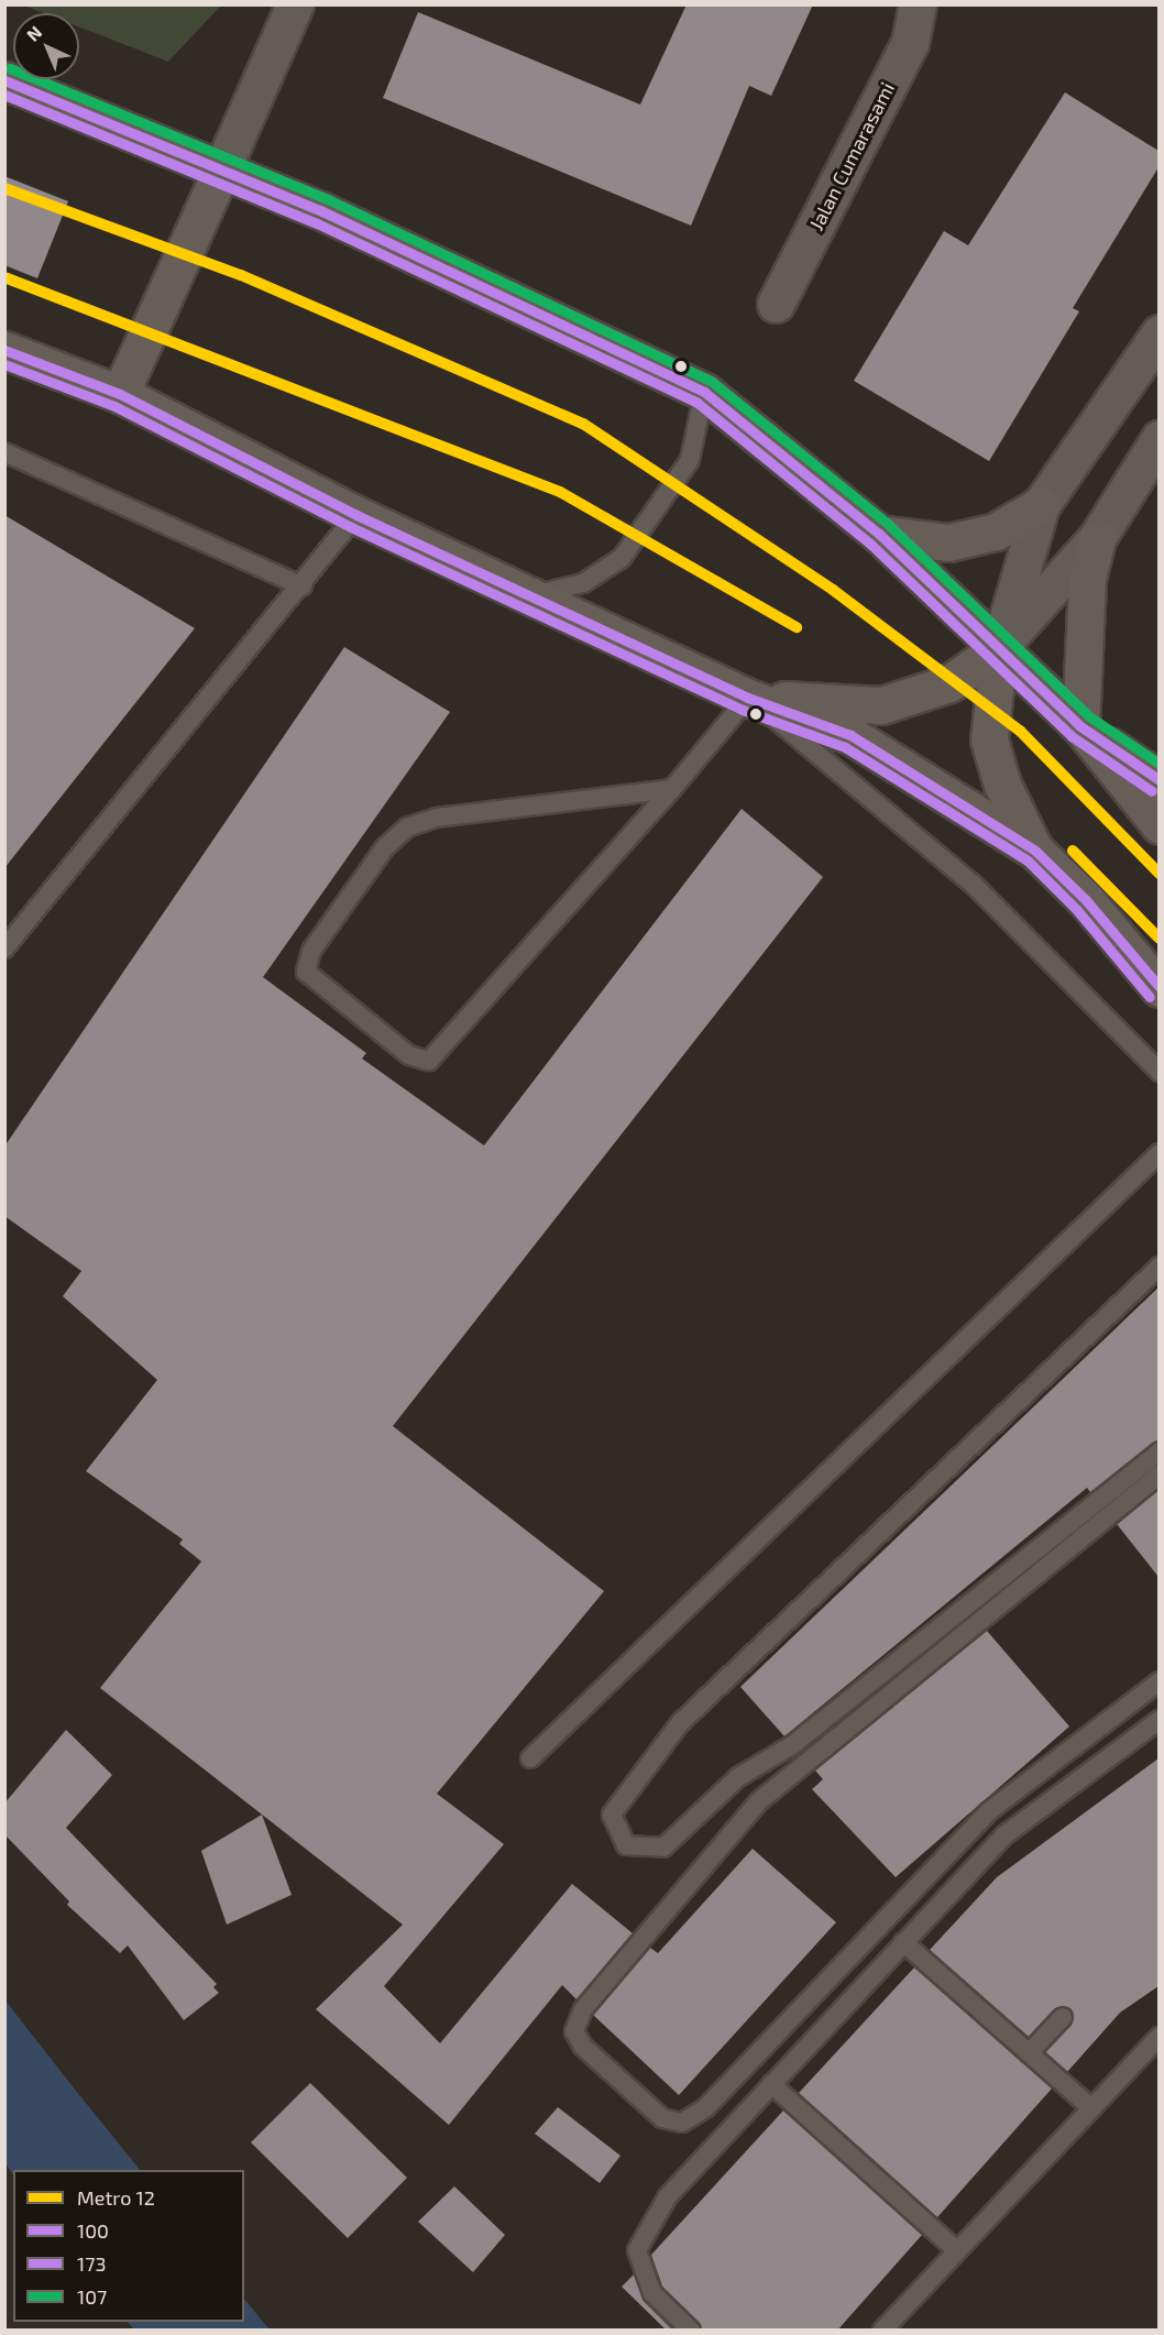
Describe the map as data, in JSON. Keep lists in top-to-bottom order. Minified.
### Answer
{"streets":{"street":["Jalan Cumarasami"]},"lines":["transit line 107","transit line 100","transit line 173","metro line 12"],"legend":["Metro 12","100","173","107"],"north":"top left"}
